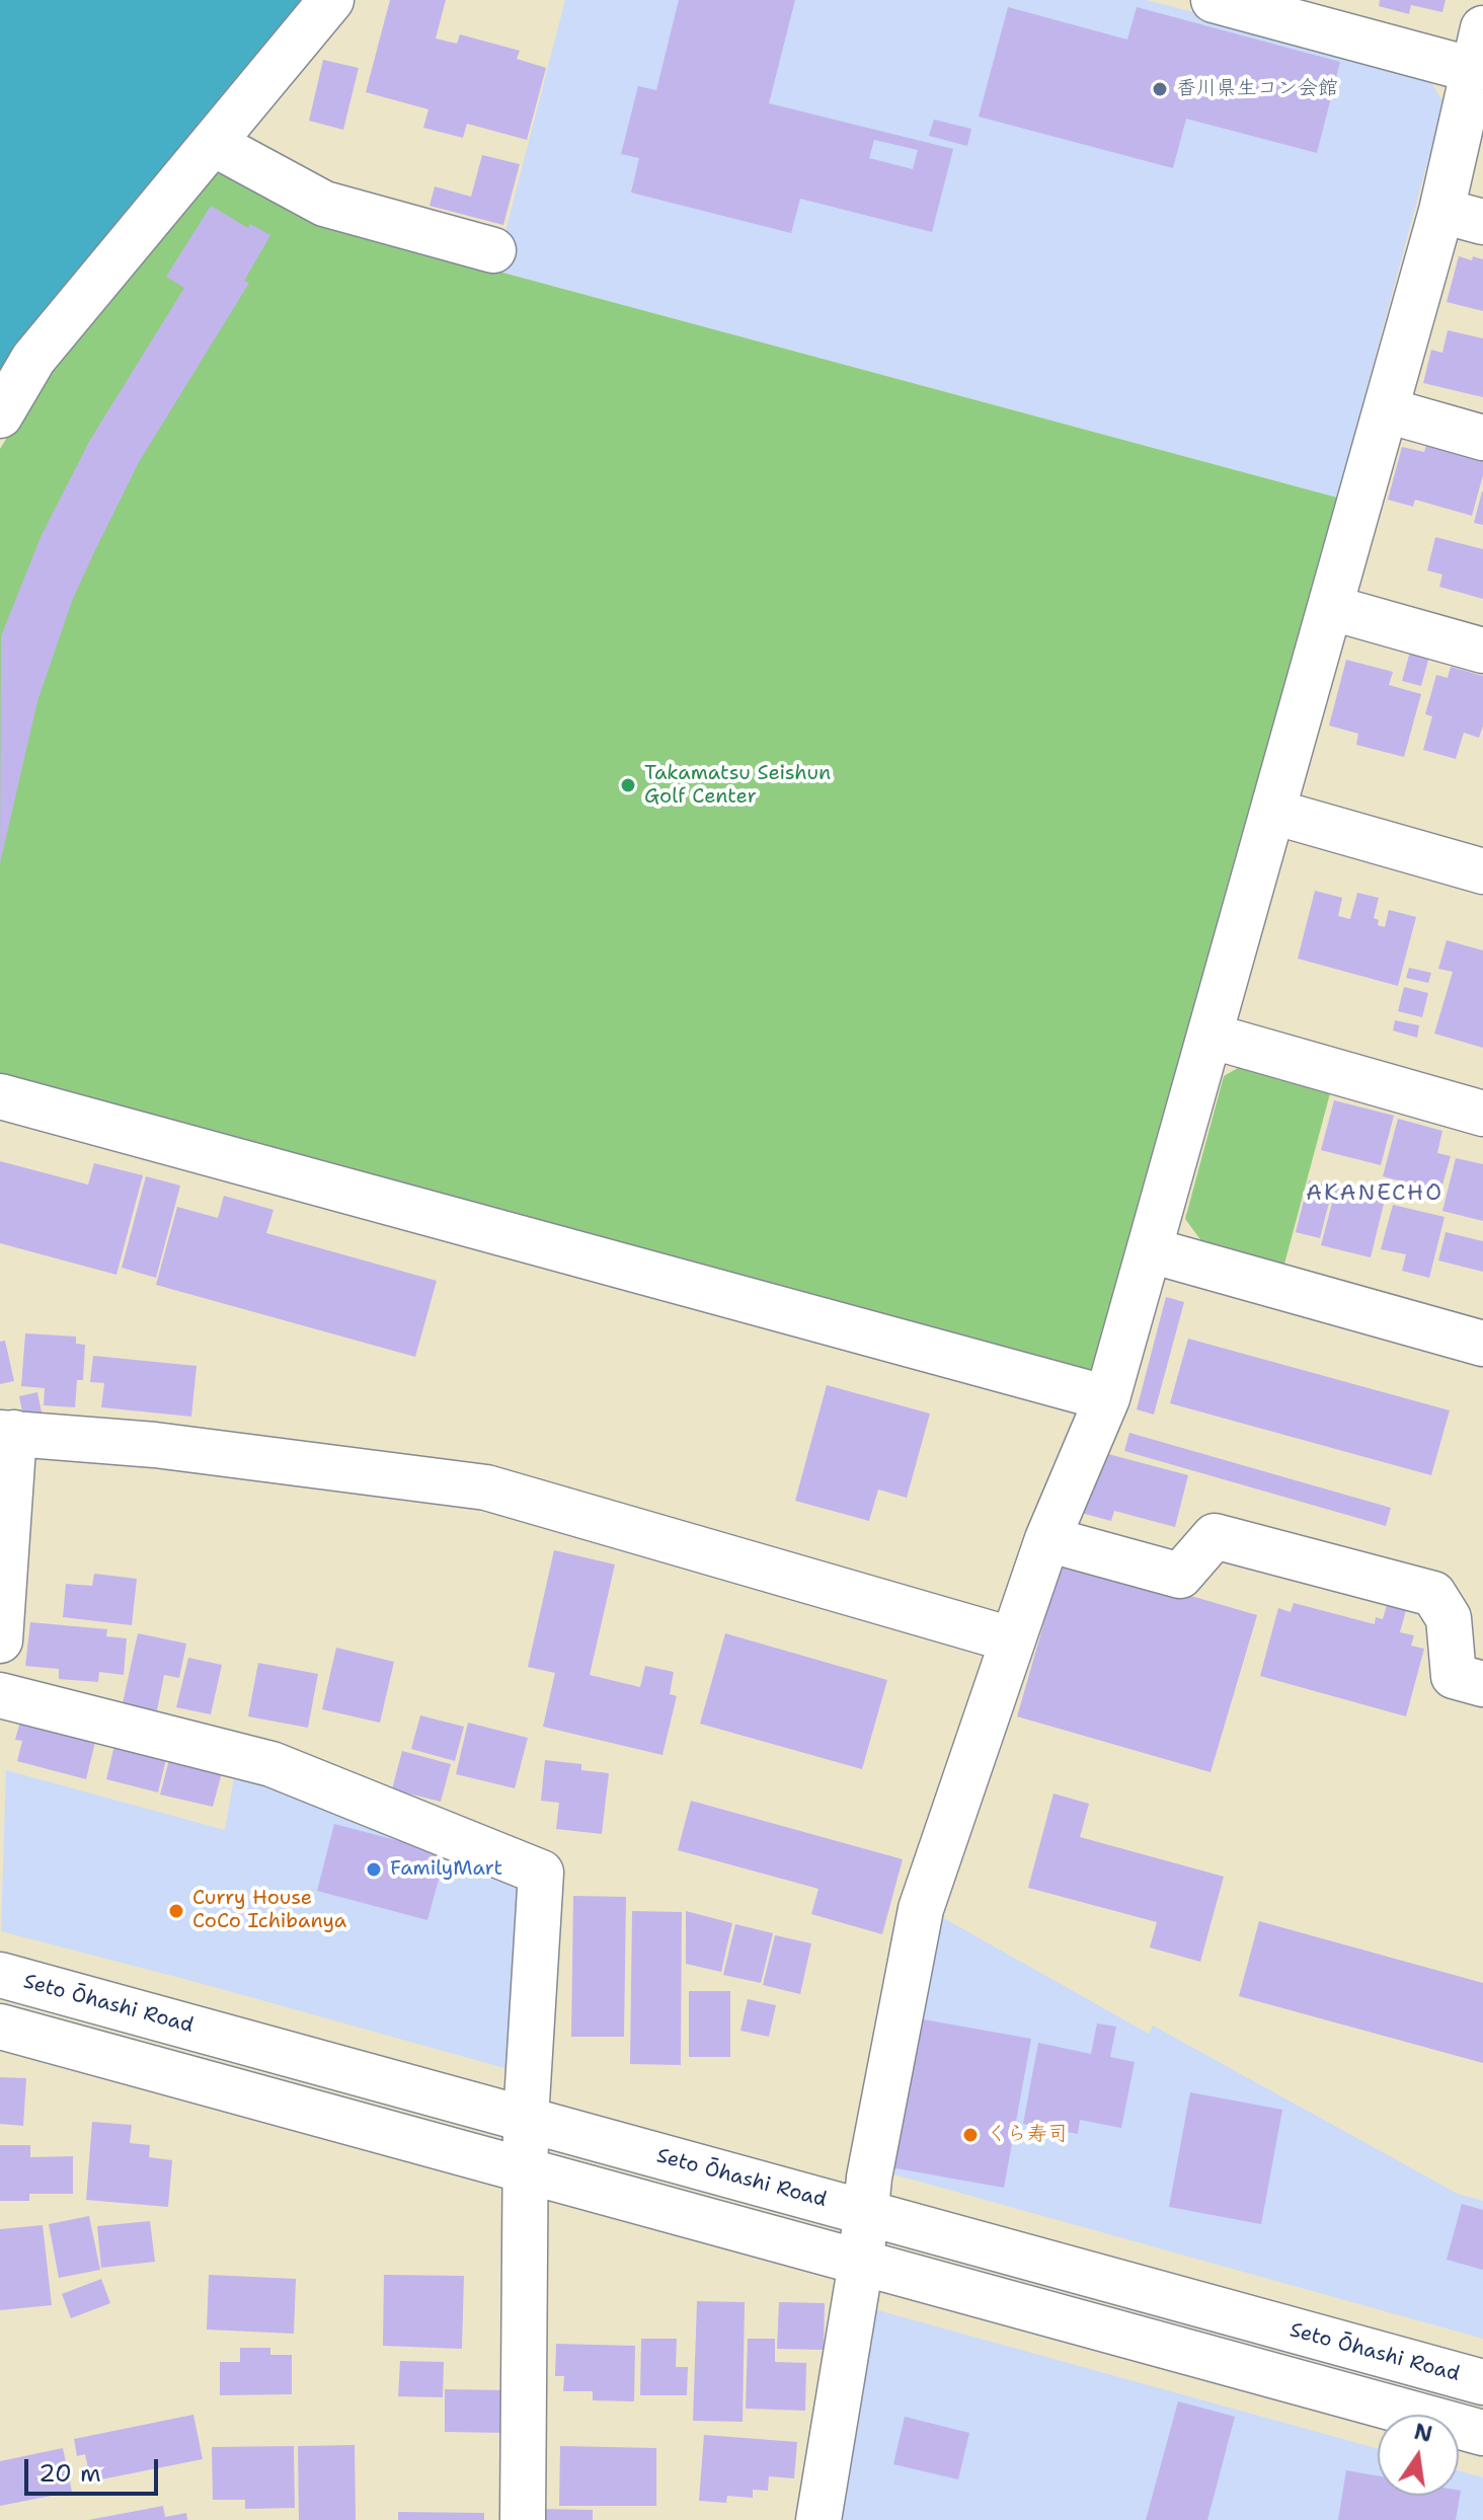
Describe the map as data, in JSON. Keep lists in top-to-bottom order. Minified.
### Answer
{"streets":{"street":["Seto Ōhashi Road"]},"districts":["AKANECHO"],"places":["香川県生コン会館","Takamatsu Seishun Golf Center","FamilyMart","Curry House CoCo Ichibanya","くら寿司"],"scale_bar":"20 m","north":"top"}
